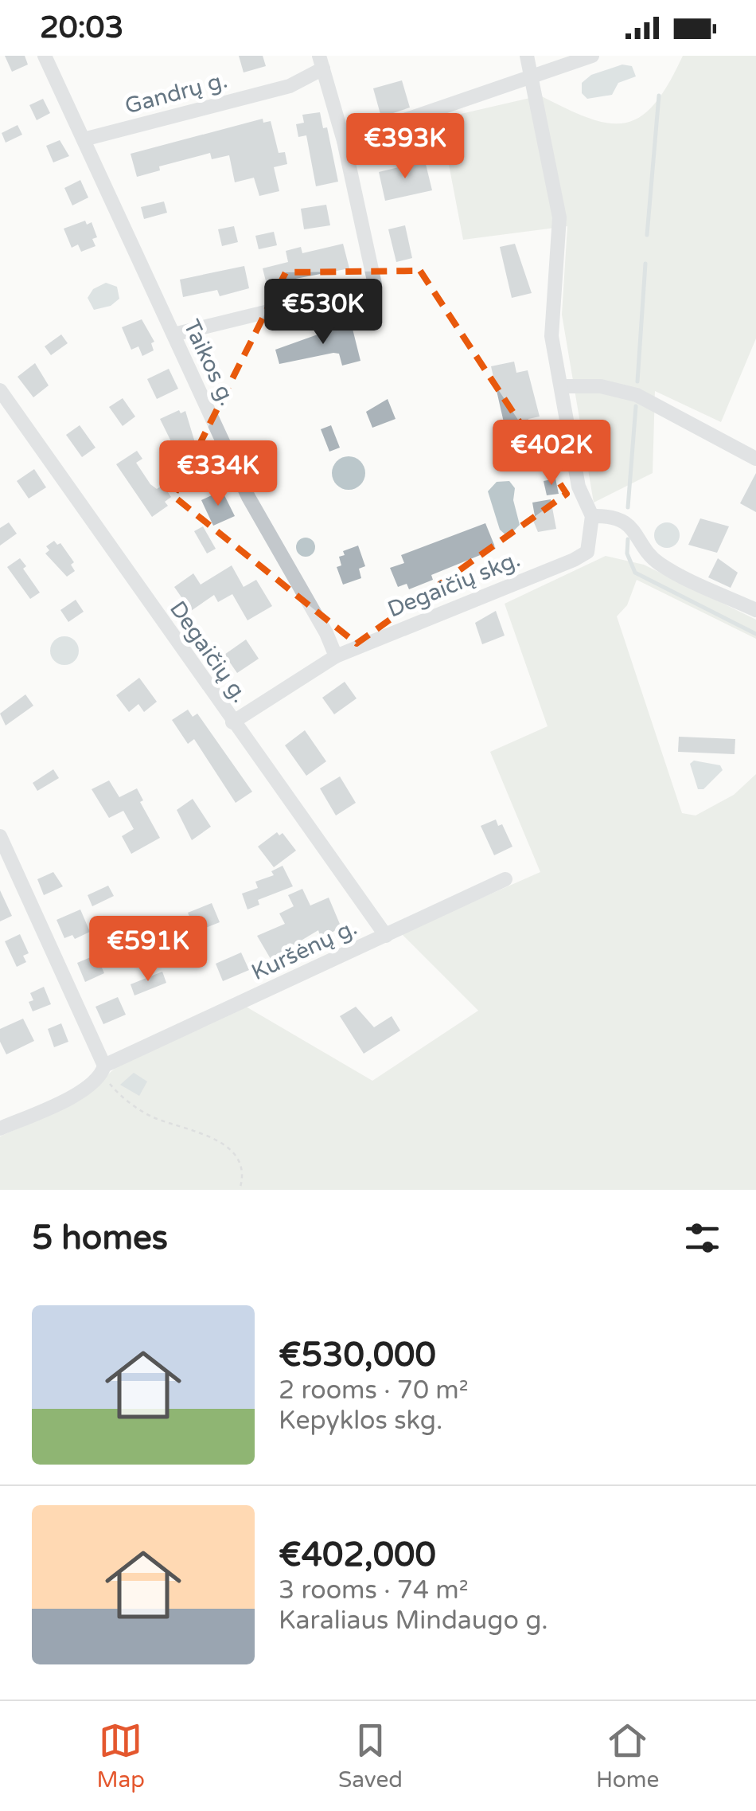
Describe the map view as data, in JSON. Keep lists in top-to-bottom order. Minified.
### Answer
{"streets":{"street":["Gandrų g.","Taikos g.","Degaičių skg.","Degaičių g.","Kuršėnų g."]},"crossings":[["Gandrų g.","Taikos g."],["Taikos g.","Degaičių skg."],["Degaičių g.","Kuršėnų g."]],"page":{"status":"20:03","price":["€393K","€530K","€402K","€334K","€591K"],"heading":"5 homes","list":[{"name":"€530,000","note":"2 rooms · 70 m² · Kepyklos skg."},{"name":"€402,000","note":"3 rooms · 74 m² · Karaliaus Mindaugo g."}],"tabs":["Map","Saved","Home"]}}
